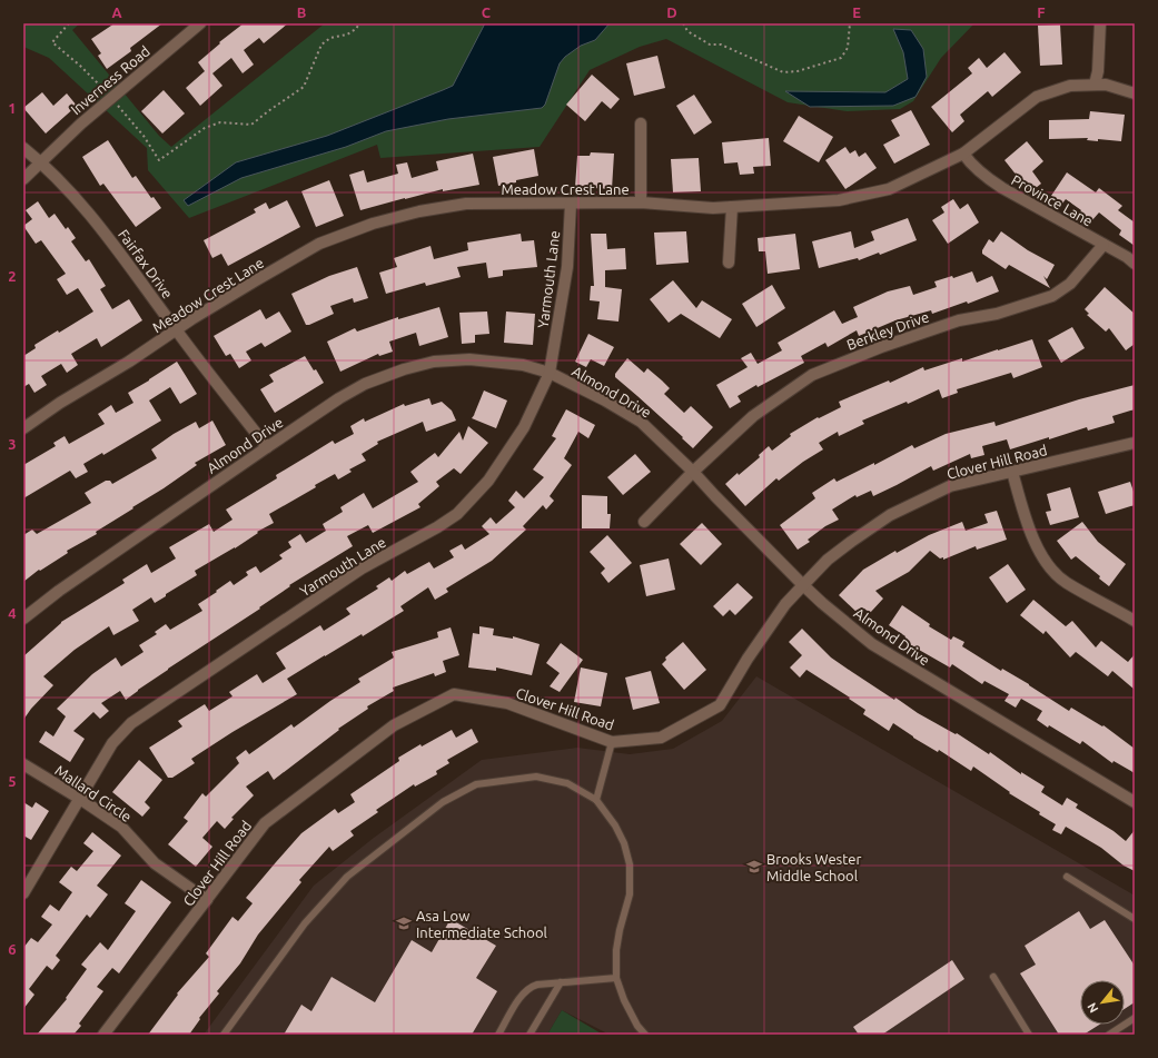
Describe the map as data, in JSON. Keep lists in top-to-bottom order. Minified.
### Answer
{"streets":{"street":["Inverness Road","Meadow Crest Lane","Province Lane","Fairfax Drive","Yarmouth Lane","Berkley Drive","Almond Drive","Clover Hill Road","Mallard Circle"]},"crossings":[["Inverness Road","Fairfax Drive"],["Meadow Crest Lane","Province Lane"],["Meadow Crest Lane","Fairfax Drive"],["Meadow Crest Lane","Yarmouth Lane"],["Province Lane","Berkley Drive"],["Fairfax Drive","Almond Drive"],["Yarmouth Lane","Almond Drive"],["Yarmouth Lane","Mallard Circle"],["Berkley Drive","Almond Drive"],["Almond Drive","Clover Hill Road"],["Clover Hill Road","Mallard Circle"]],"places":{"school or university":["Brooks Wester Middle School","Asa Low Intermediate School"]},"north":"bottom left","grid":{"columns":["A","B","C","D","E","F"],"rows":["1","2","3","4","5","6"]}}
